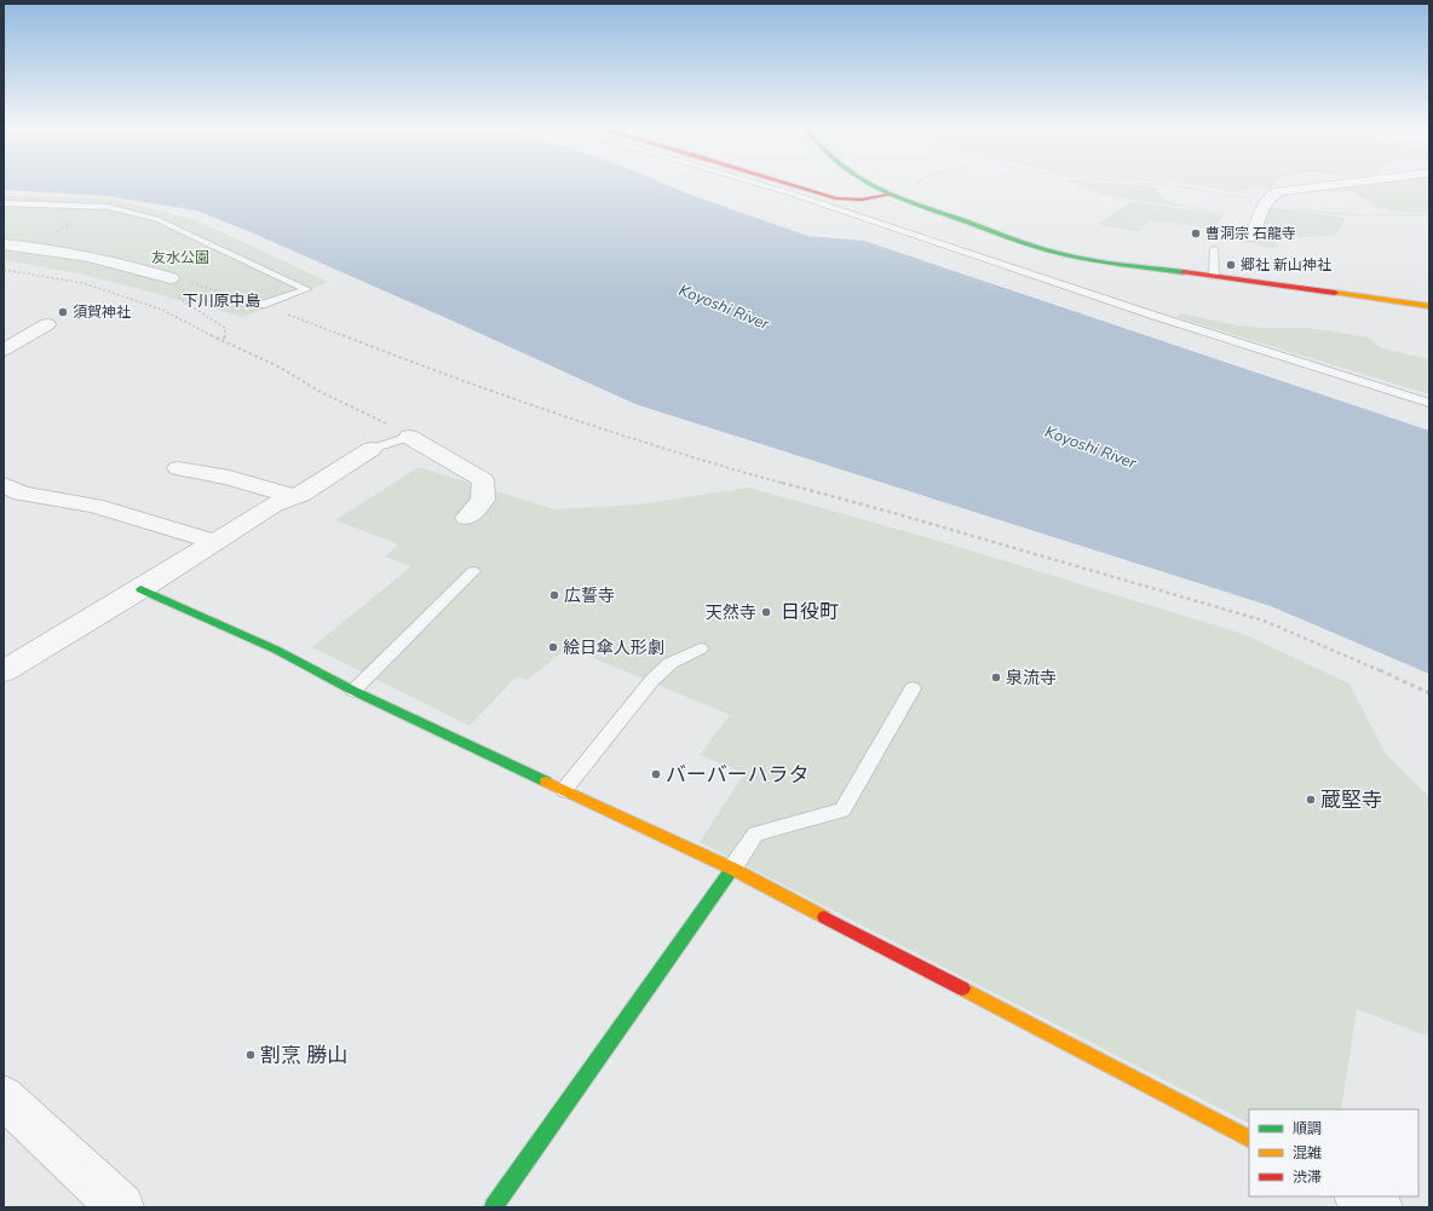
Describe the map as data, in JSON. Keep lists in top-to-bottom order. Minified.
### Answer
{"districts":["下川原中島","日役町"],"water":["Koyoshi River"],"parks":["友水公園"],"places":["曹洞宗 石龍寺","郷社 新山神社","須賀神社","広誓寺","天然寺","絵日傘人形劇","泉流寺","バーバーハラタ","蔵堅寺","割烹 勝山"],"legend":["順調","混雑","渋滞"]}
